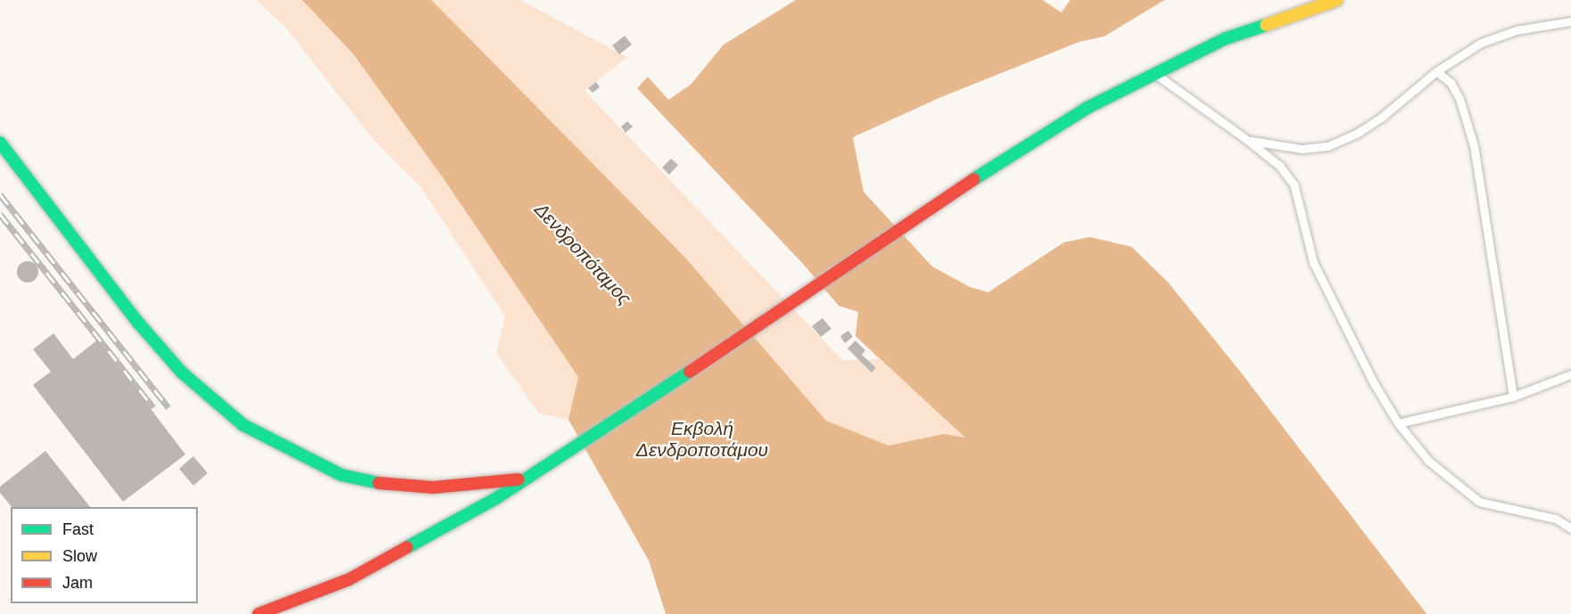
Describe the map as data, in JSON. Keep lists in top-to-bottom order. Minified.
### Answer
{"water":["Δενδροπόταμος","Εκβολή Δενδροποτάμου"],"legend":["Fast","Slow","Jam"]}
